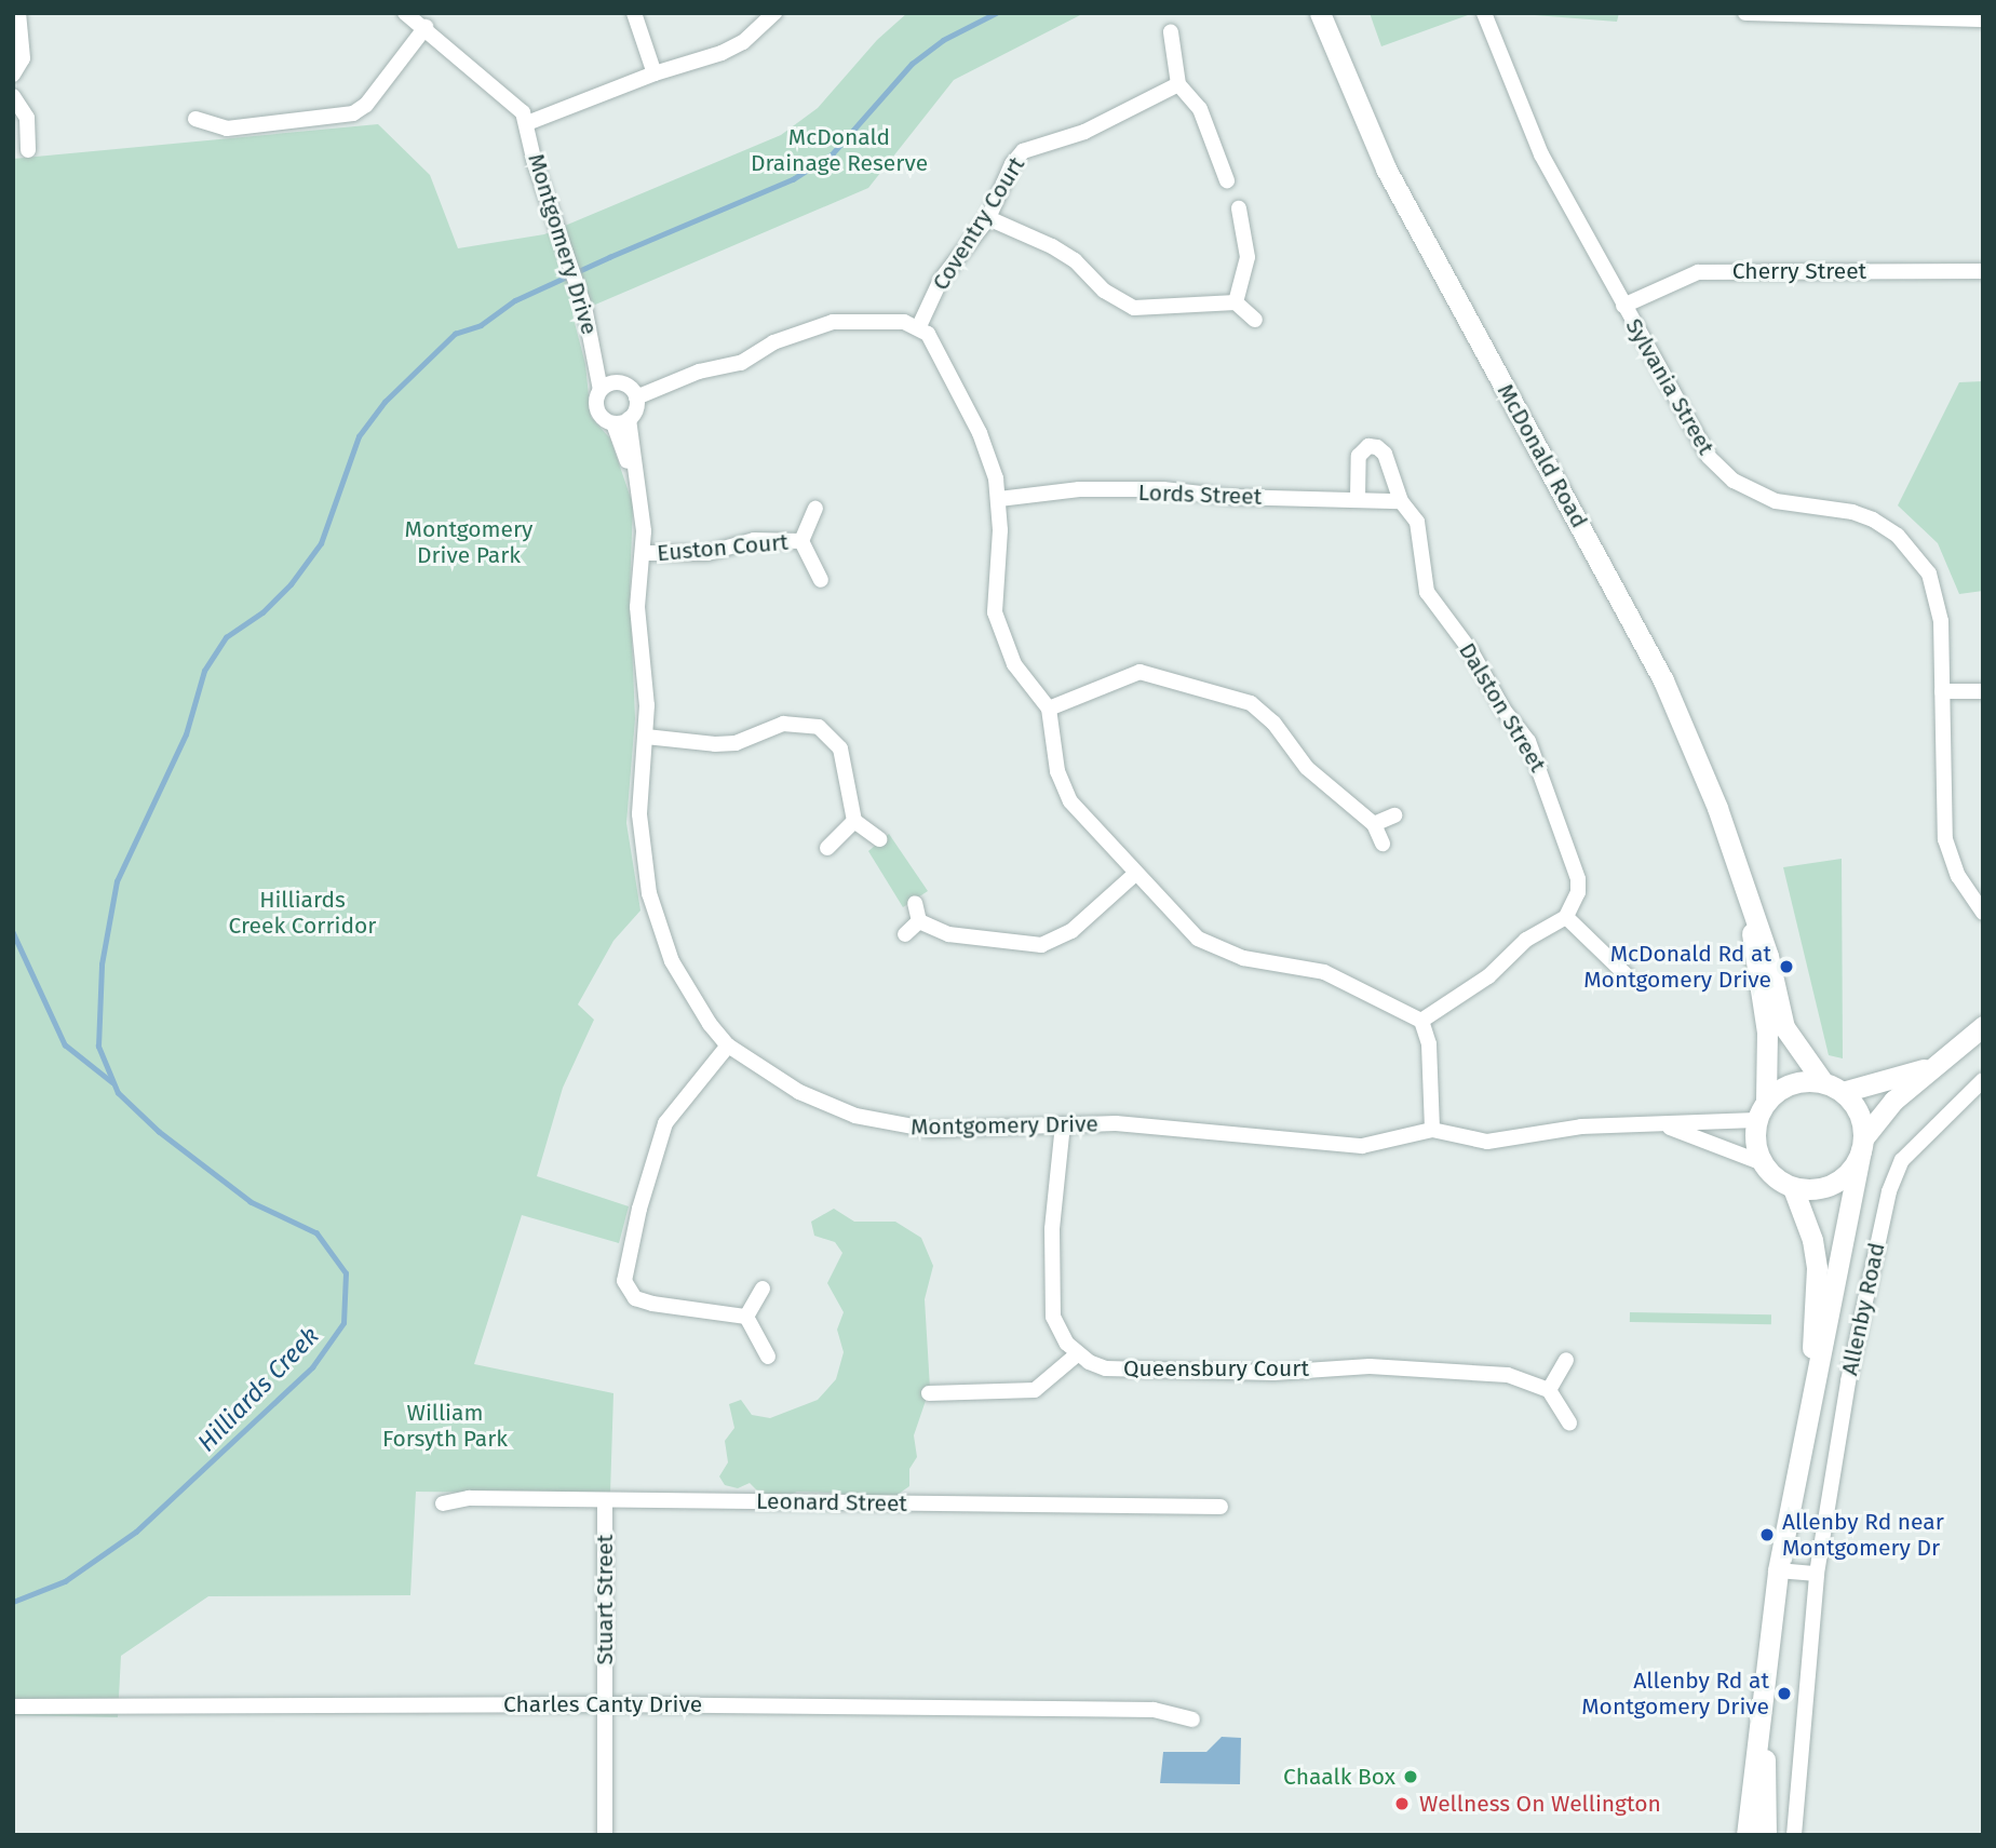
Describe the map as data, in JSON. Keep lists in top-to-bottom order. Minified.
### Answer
{"streets":{"main road":["McDonald Road","Allenby Road"],"street":["Coventry Court","Montgomery Drive","Cherry Street","Sylvania Street","Lords Street","Euston Court","Dalston Street","Queensbury Court","Leonard Street","Stuart Street","Charles Canty Drive"]},"crossings":[["Montgomery Drive","McDonald Road"],["Montgomery Drive","Euston Court"],["Montgomery Drive","Allenby Road"],["Cherry Street","Sylvania Street"],["McDonald Road","Allenby Road"],["Lords Street","Dalston Street"],["Leonard Street","Stuart Street"],["Stuart Street","Charles Canty Drive"]],"water":["Hilliards Creek"],"parks":["McDonald Drainage Reserve","Montgomery Drive Park","Hilliards Creek Corridor","William Forsyth Park"],"places":["McDonald Rd at Montgomery Drive","Allenby Rd near Montgomery Dr","Allenby Rd at Montgomery Drive","Chaalk Box","Wellness On Wellington"]}
